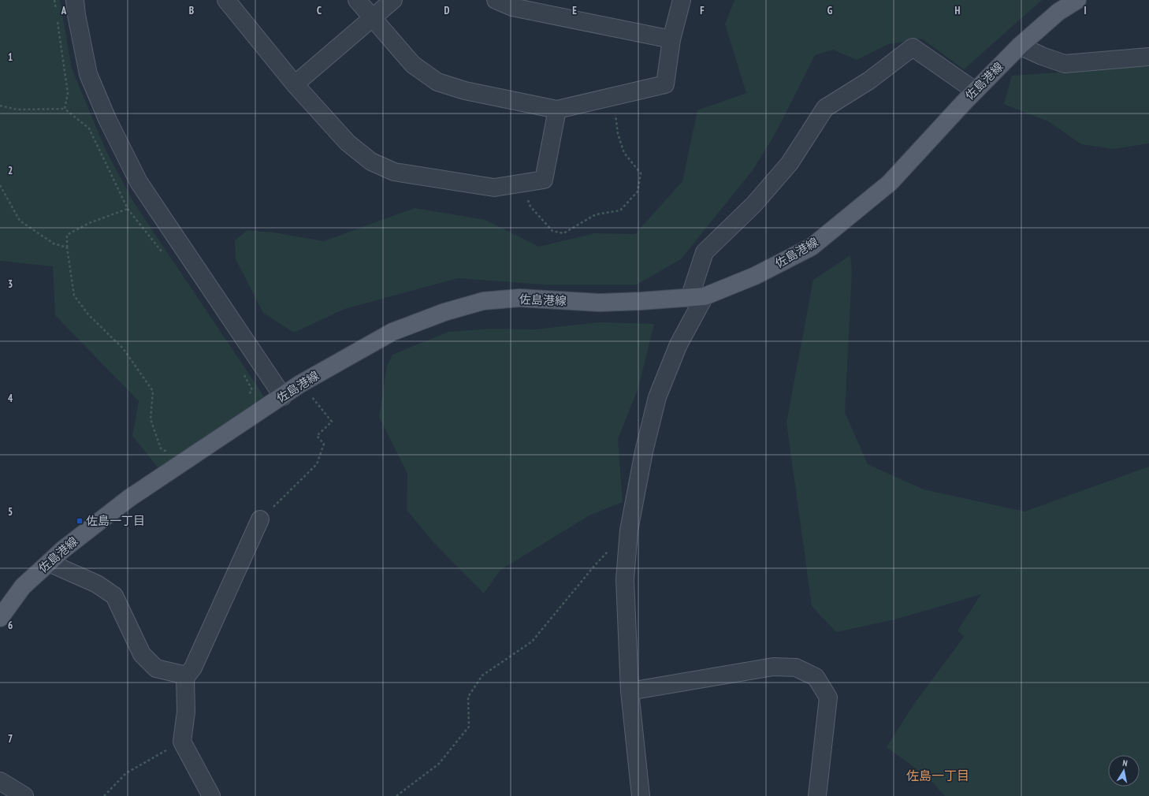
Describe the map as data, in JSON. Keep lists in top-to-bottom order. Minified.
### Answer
{"streets":{"main road":["佐島港線"]},"districts":["佐島一丁目"],"places":{"transit":["佐島一丁目"]},"north":"top","grid":{"columns":["A","B","C","D","E","F","G","H","I"],"rows":["1","2","3","4","5","6","7"]}}
